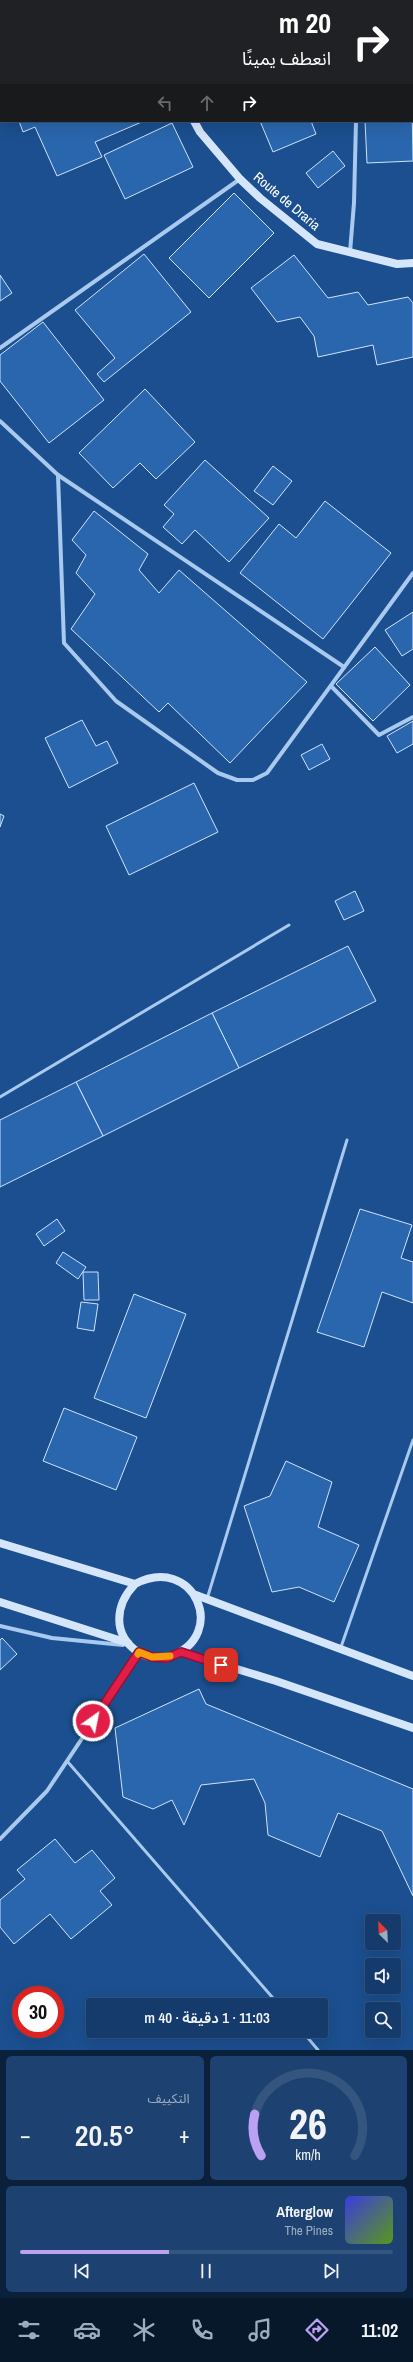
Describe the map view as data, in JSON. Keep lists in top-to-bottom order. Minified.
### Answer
{"streets":{"main road":["Route de Draria"]},"north":"top left","page":{"turn":["20 m","انعطف يمينًا"],"limit":"30","trip":"11:03 · 1 دقيقة · 40 m","tile":"التكييف","heat":["−","20.5°","+"],"song":["Afterglow","The Pines"],"tabs":"11:02","gauge":["26","km/h"]}}
